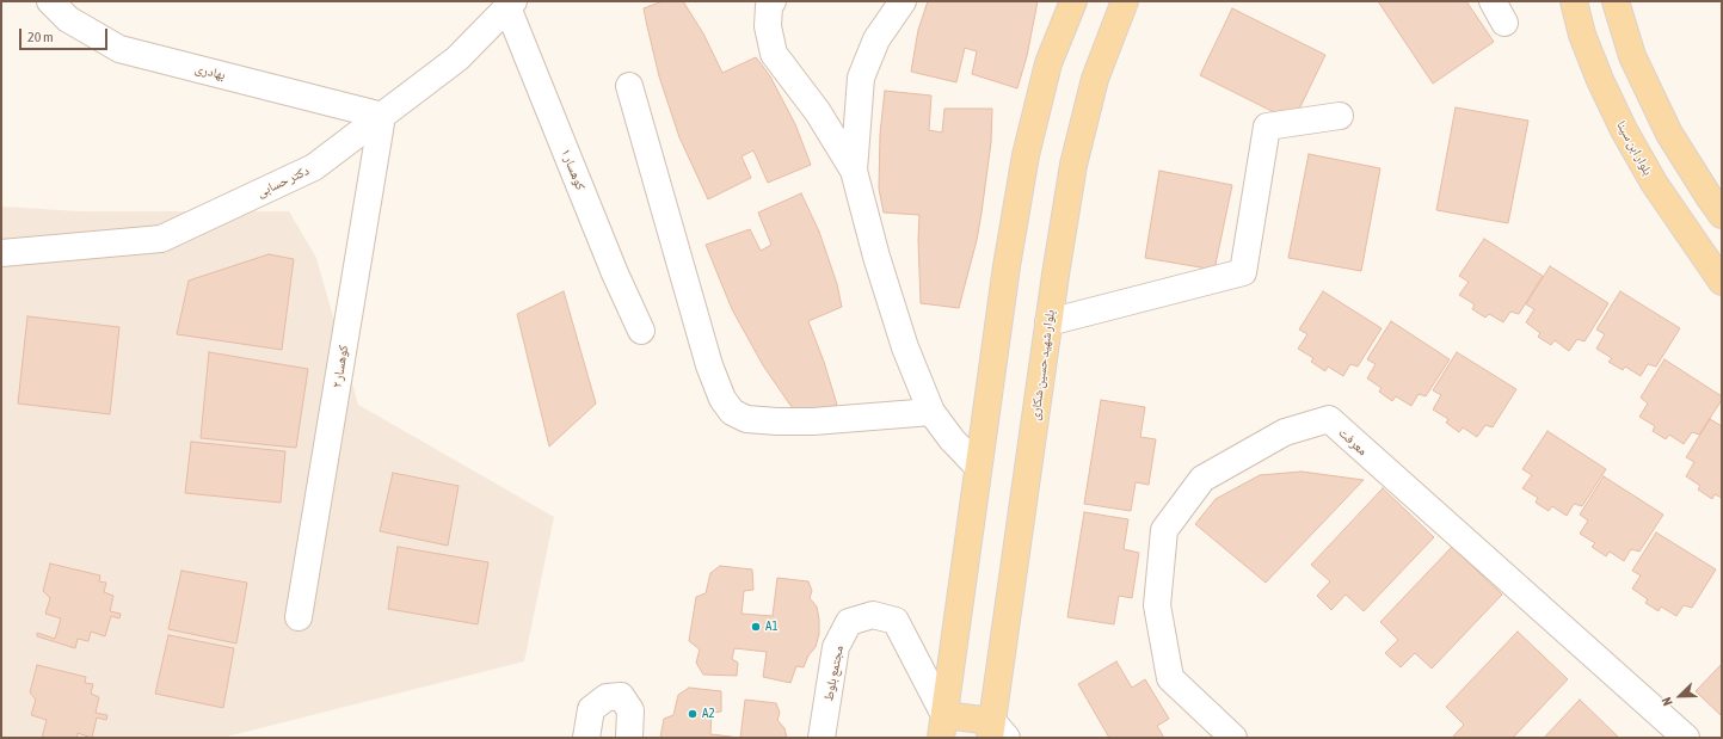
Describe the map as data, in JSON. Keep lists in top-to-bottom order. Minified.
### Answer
{"streets":{"main road":["بلوار ابن سینا","بلوار شهید حسین شکاری"],"street":["بهادری","کوهسار ۱","دکتر حسابی","کوهسار ۲","معرفت","مجتمع بلوط"]},"crossings":[["بهادری","دکتر حسابی"],["بهادری","کوهسار ۲"],["کوهسار ۱","دکتر حسابی"],["دکتر حسابی","کوهسار ۲"]],"places":["A1","A2"],"scale_bar":"20 m","north":"bottom left"}
